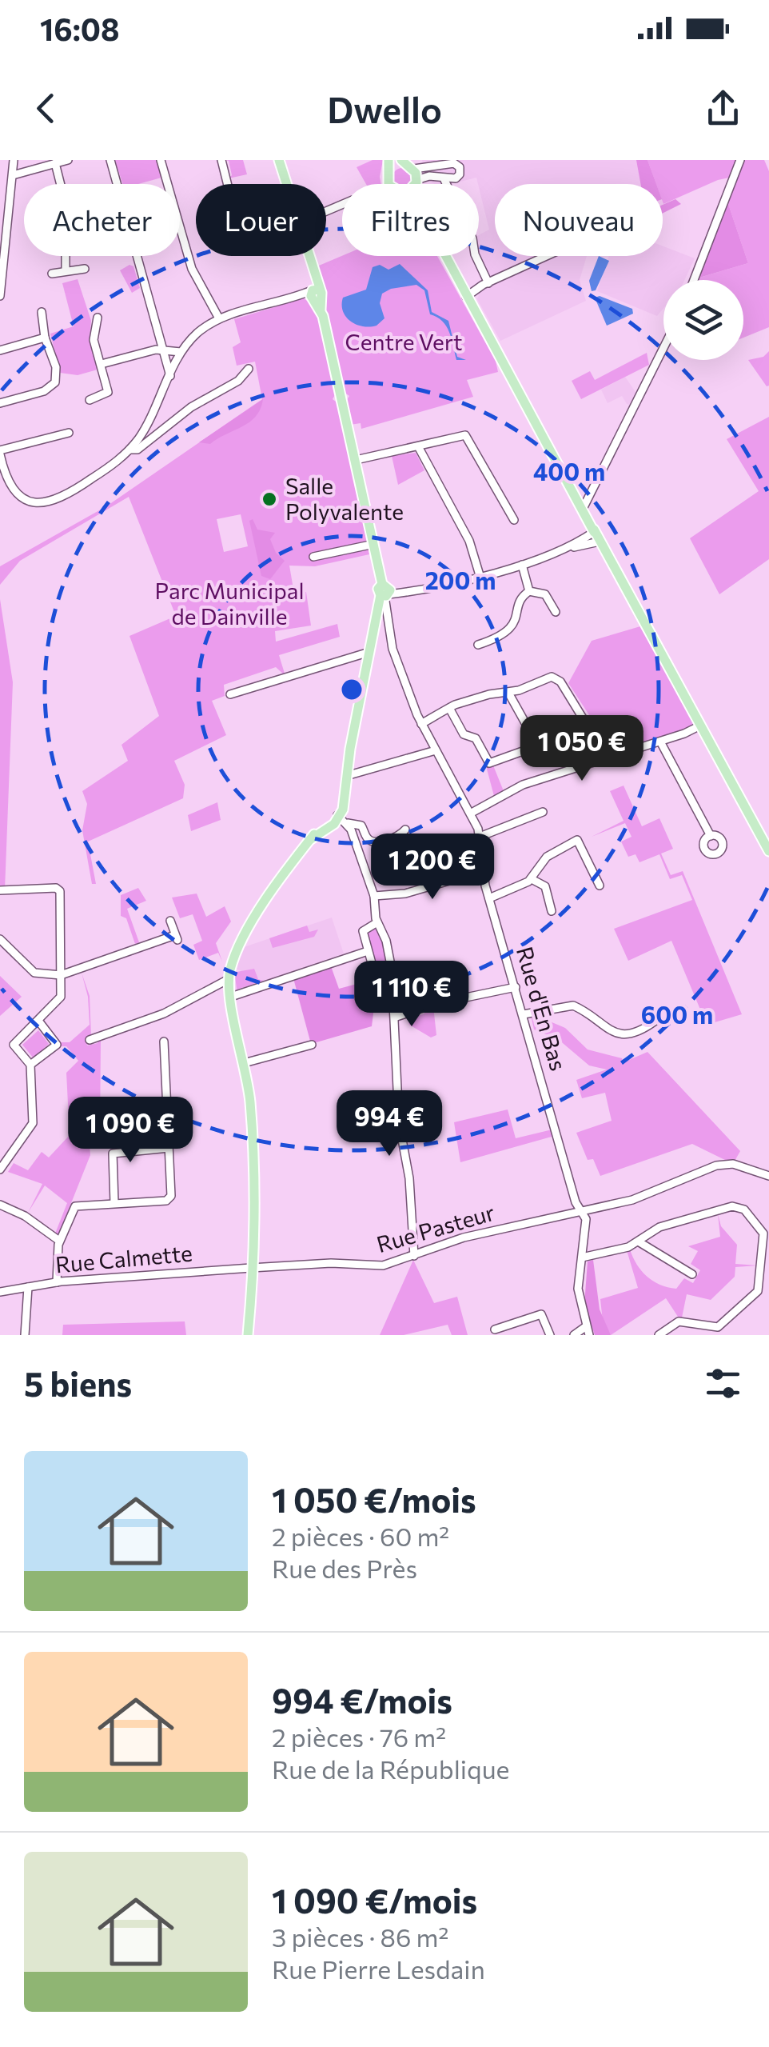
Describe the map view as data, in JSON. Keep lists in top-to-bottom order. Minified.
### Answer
{"streets":{"street":["Rue d'En Bas","Rue Pasteur","Rue Calmette"]},"crossings":[["Rue d'En Bas","Rue Pasteur"],["Rue Pasteur","Rue Calmette"]],"parks":["Centre Vert","Parc Municipal de Dainville"],"places":["Salle Polyvalente"],"page":{"status":"16:08","header":"Dwello","chip":["Acheter","Louer","Filtres","Nouveau"],"price":["1 050 €","1 200 €","1 110 €","994 €","1 090 €"],"heading":"5 biens","list":[{"name":"1 050 €/mois","note":"2 pièces · 60 m² · Rue des Près"},{"name":"994 €/mois","note":"2 pièces · 76 m² · Rue de la République"},{"name":"1 090 €/mois","note":"3 pièces · 86 m² · Rue Pierre Lesdain"}]},"rings":["400 m","200 m","600 m"]}
